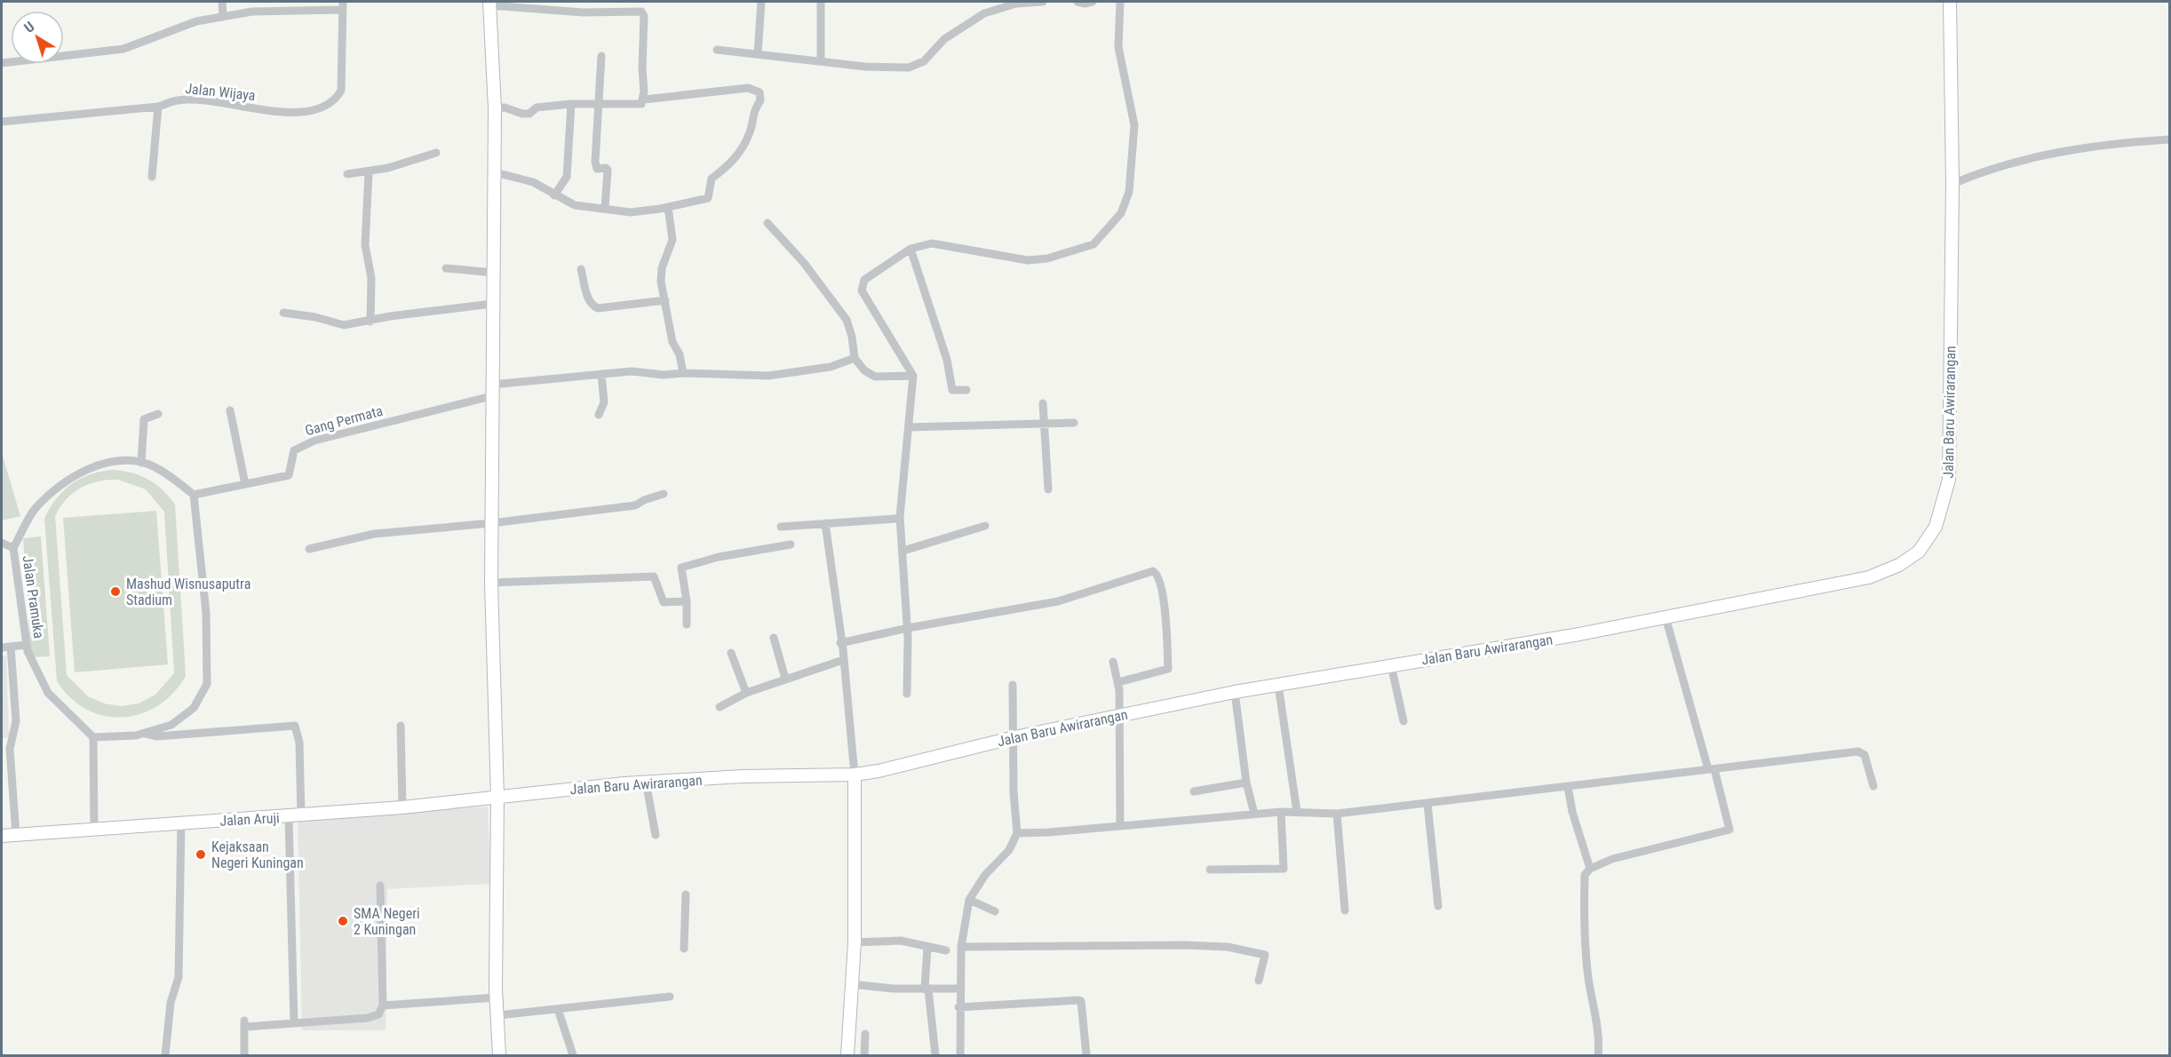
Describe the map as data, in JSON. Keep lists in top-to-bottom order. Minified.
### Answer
{"streets":{"street":["Jalan Wijaya","Jalan Baru Awirarangan","Gang Permata","Jalan Pramuka","Jalan Aruji"]},"crossings":[["Jalan Baru Awirarangan","Jalan Aruji"]],"places":["Mashud Wisnusaputra Stadium","Kejaksaan Negeri Kuningan","SMA Negeri 2 Kuningan"],"north":"top left"}
